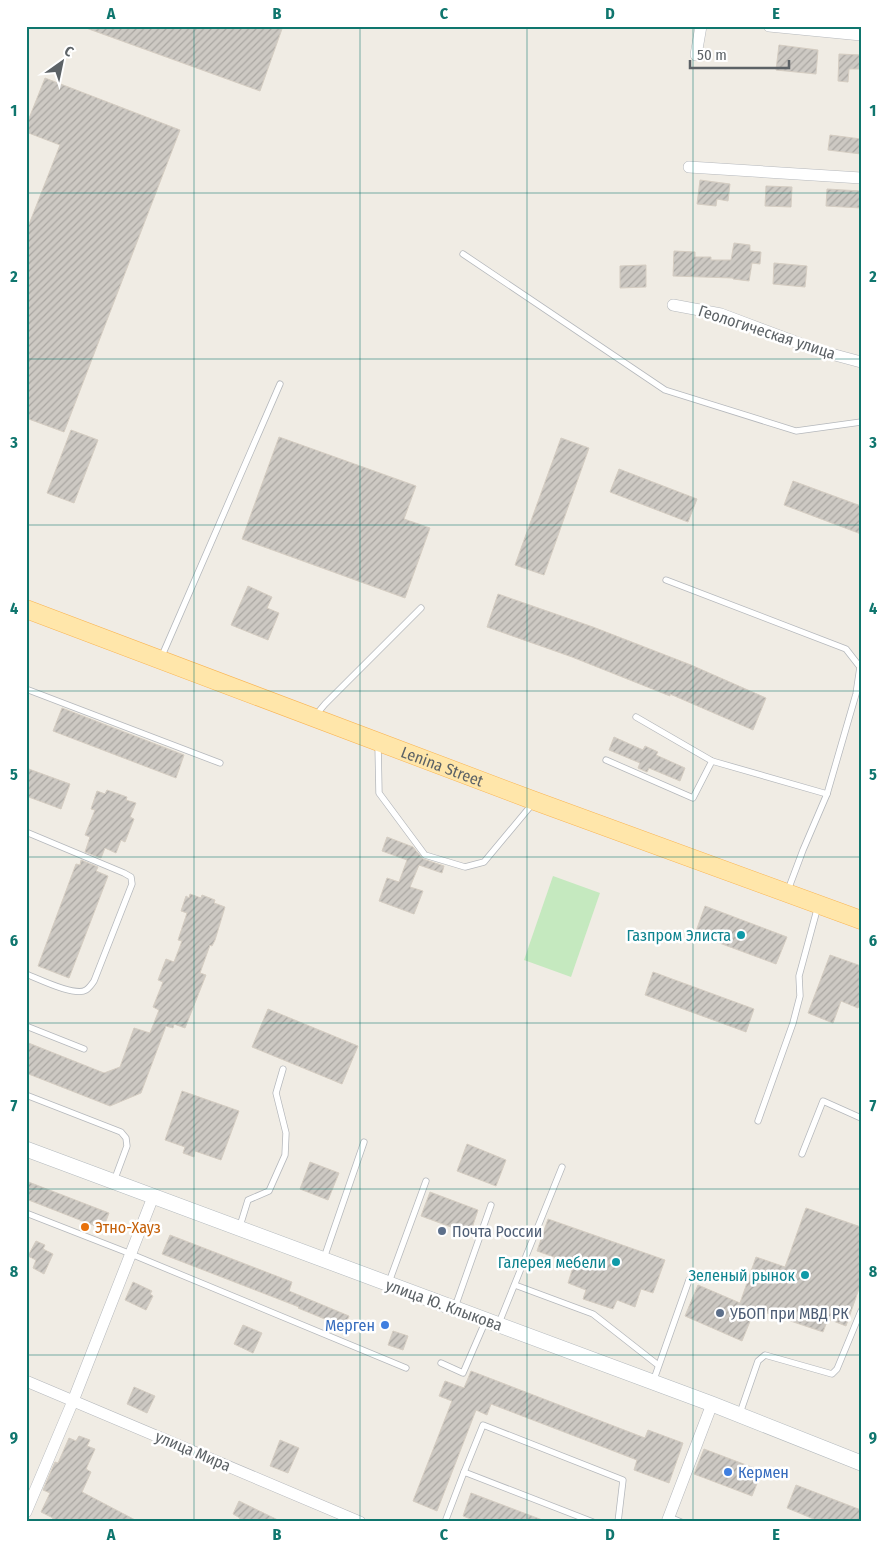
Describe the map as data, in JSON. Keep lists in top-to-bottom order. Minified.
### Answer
{"streets":{"main road":["Lenina Street","улица Ю. Клыкова"],"street":["Геологическая улица","улица Мира"]},"places":["Газпром Элиста","Этно-Хауз","Почта России","Галерея мебели","Зеленый рынок","УБОП при МВД РК","Мерген","Кермен"],"scale_bar":"50 m","north":"top right","grid":{"columns":["A","B","C","D","E"],"rows":["1","2","3","4","5","6","7","8","9"]}}
